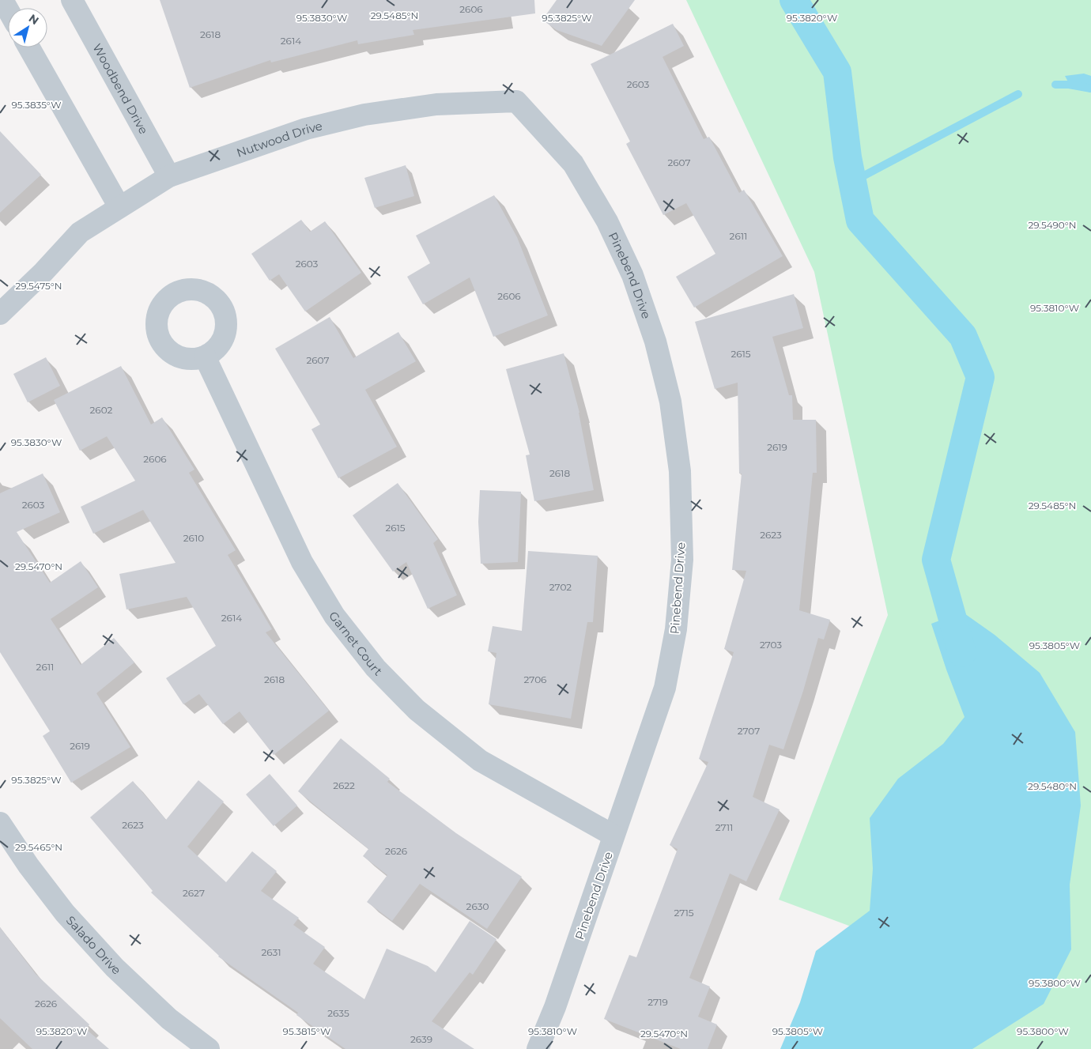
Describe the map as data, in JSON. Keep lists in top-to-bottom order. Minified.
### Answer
{"streets":{"street":["Woodbend Drive","Nutwood Drive","Pinebend Drive","Garnet Court","Salado Drive"]},"crossings":[["Woodbend Drive","Nutwood Drive"],["Nutwood Drive","Pinebend Drive"],["Pinebend Drive","Garnet Court"]],"house_numbers":["2606","2618","2614","2603","2607","2611","2603","2606","2615","2607","2602","2619","2606","2618","2603","2615","2623","2610","2702","2614","2703","2611","2618","2706","2707","2619","2622","2623","2711","2626","2627","2630","2715","2631","2719","2626","2635","2639"],"north":"top right","coordinates":["29.5485°N","95.3830°W","95.3825°W","95.3820°W","95.3835°W","29.5490°N","29.5475°N","95.3810°W","29.5470°N","95.3805°W","29.5480°N","29.5465°N","95.3800°W","95.3815°W"]}
